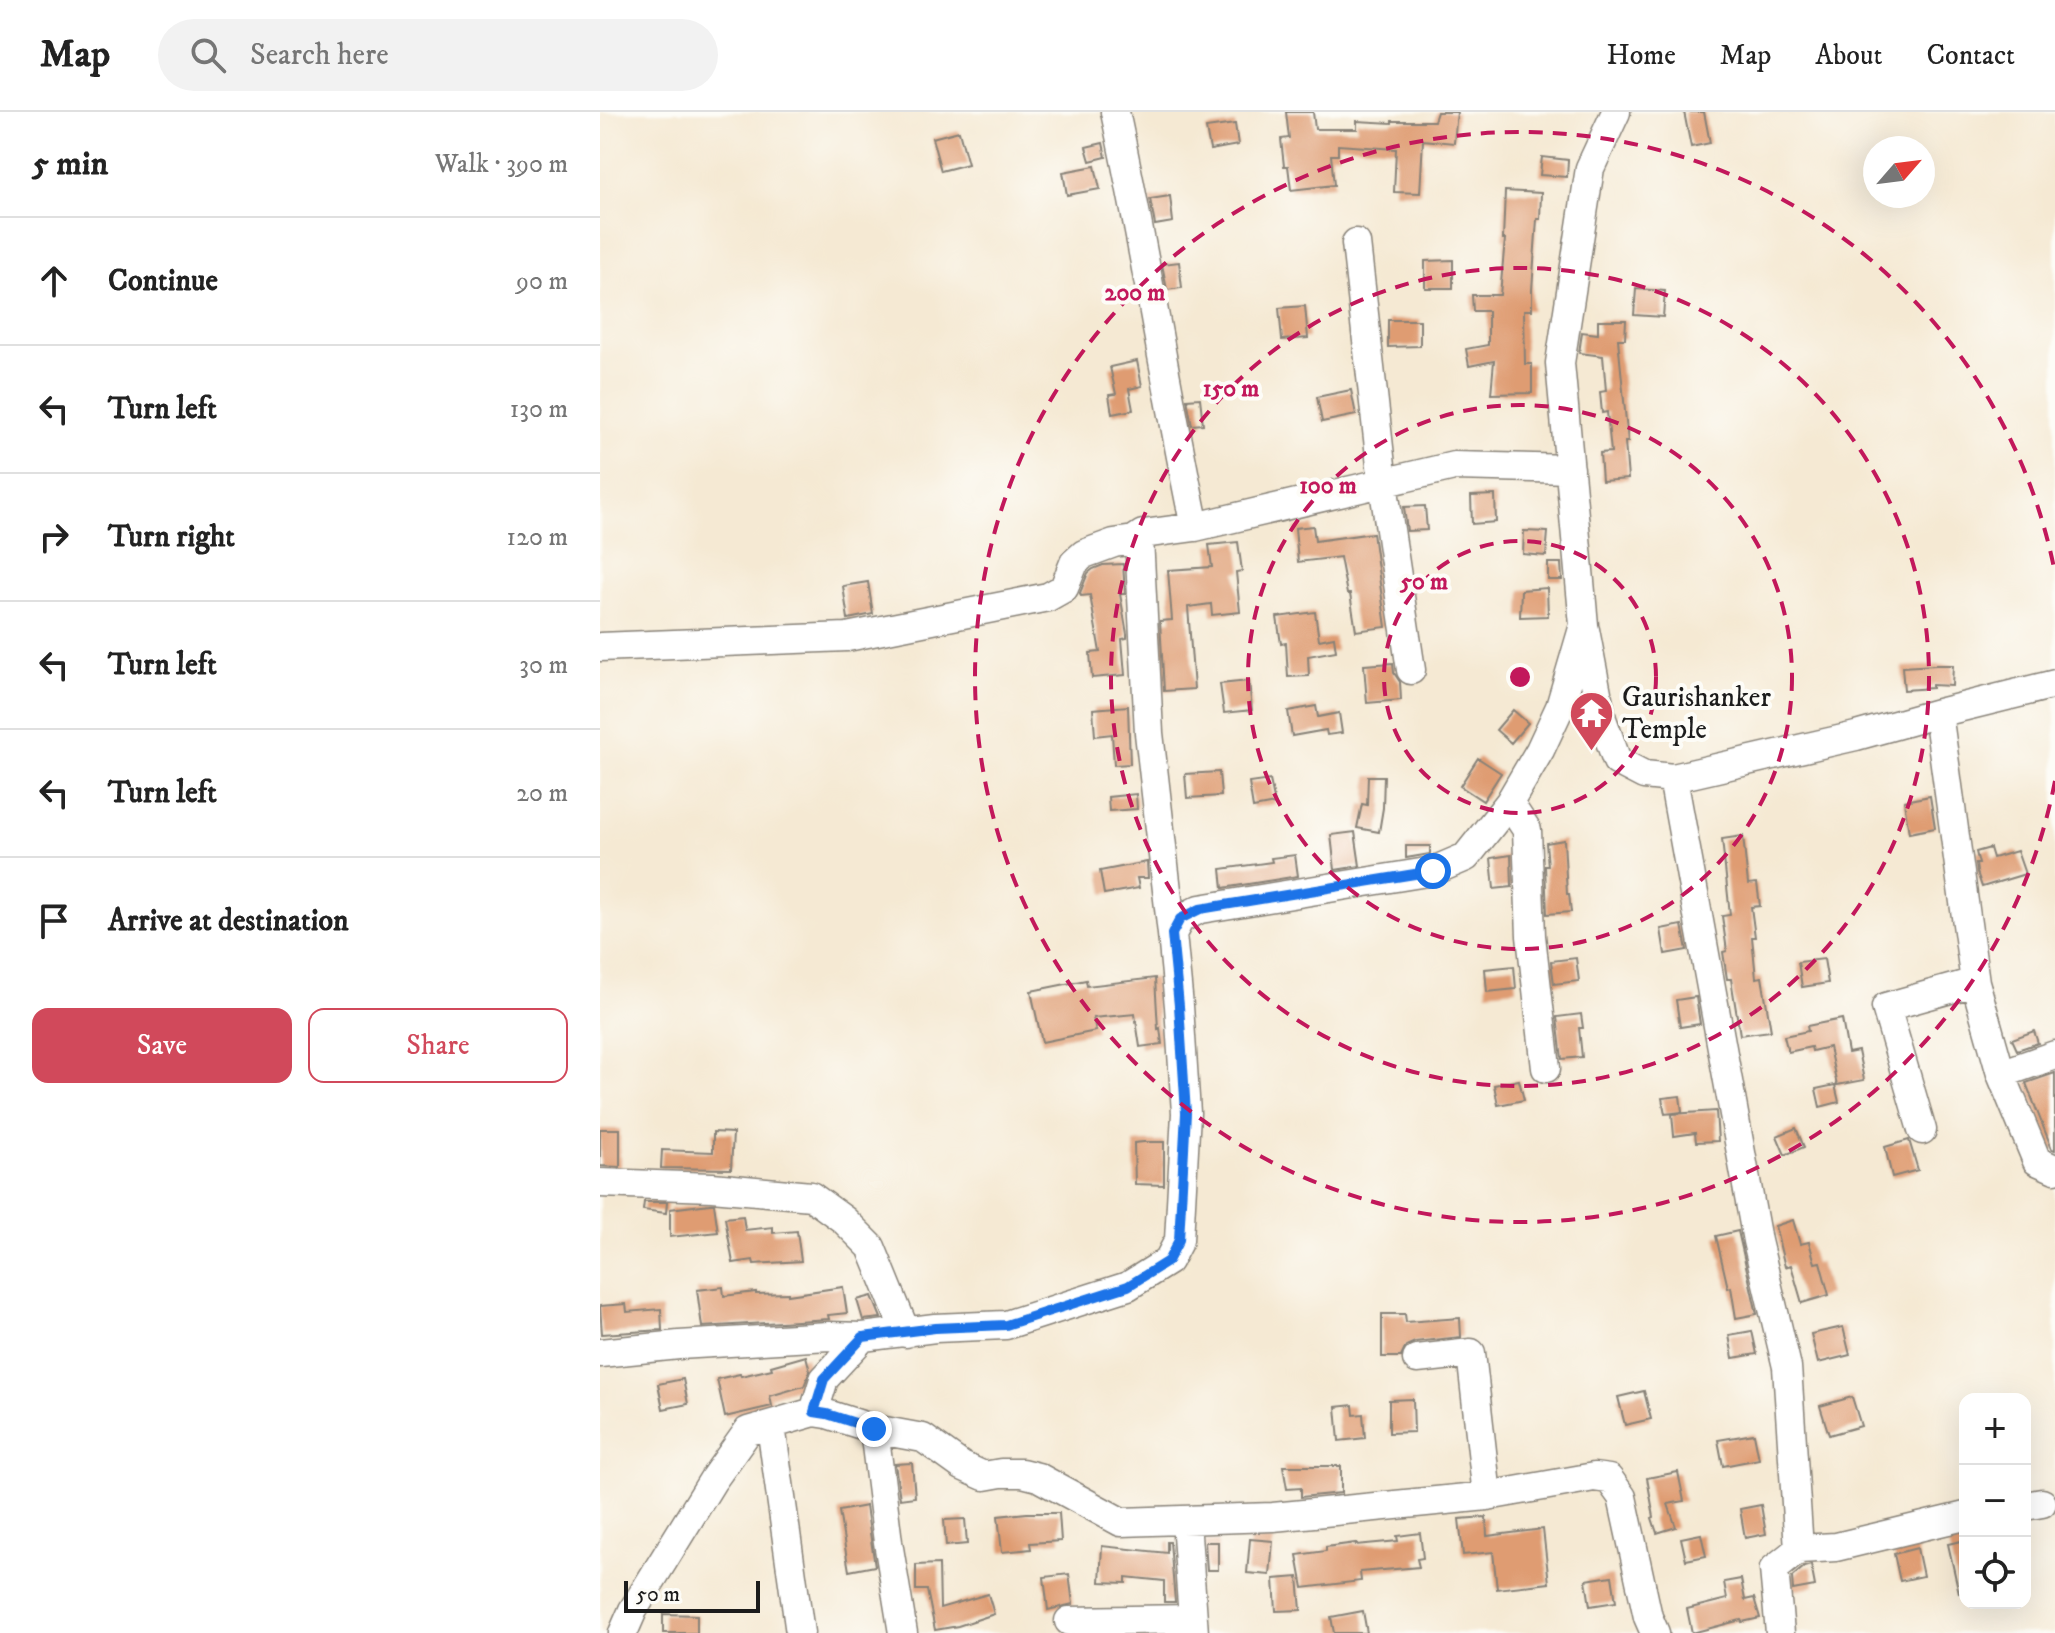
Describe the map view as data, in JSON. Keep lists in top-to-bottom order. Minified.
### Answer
{"places":{"temple":["Gaurishanker Temple"]},"scale_bar":"50 m","north":"top right","page":{"header":"Map","search":"Search here","nav":["Home","Map","About","Contact"],"heading":["5 min","Walk · 390 m"],"list":[["Continue","90 m"],["Turn left","130 m"],["Turn right","120 m"],["Turn left","30 m"],["Turn left","20 m"],"Arrive at destination"],"buttons":["Save","Share"],"map_buttons":["+","−"],"scale":"50 m"},"rings":["200 m","150 m","100 m","50 m"]}
